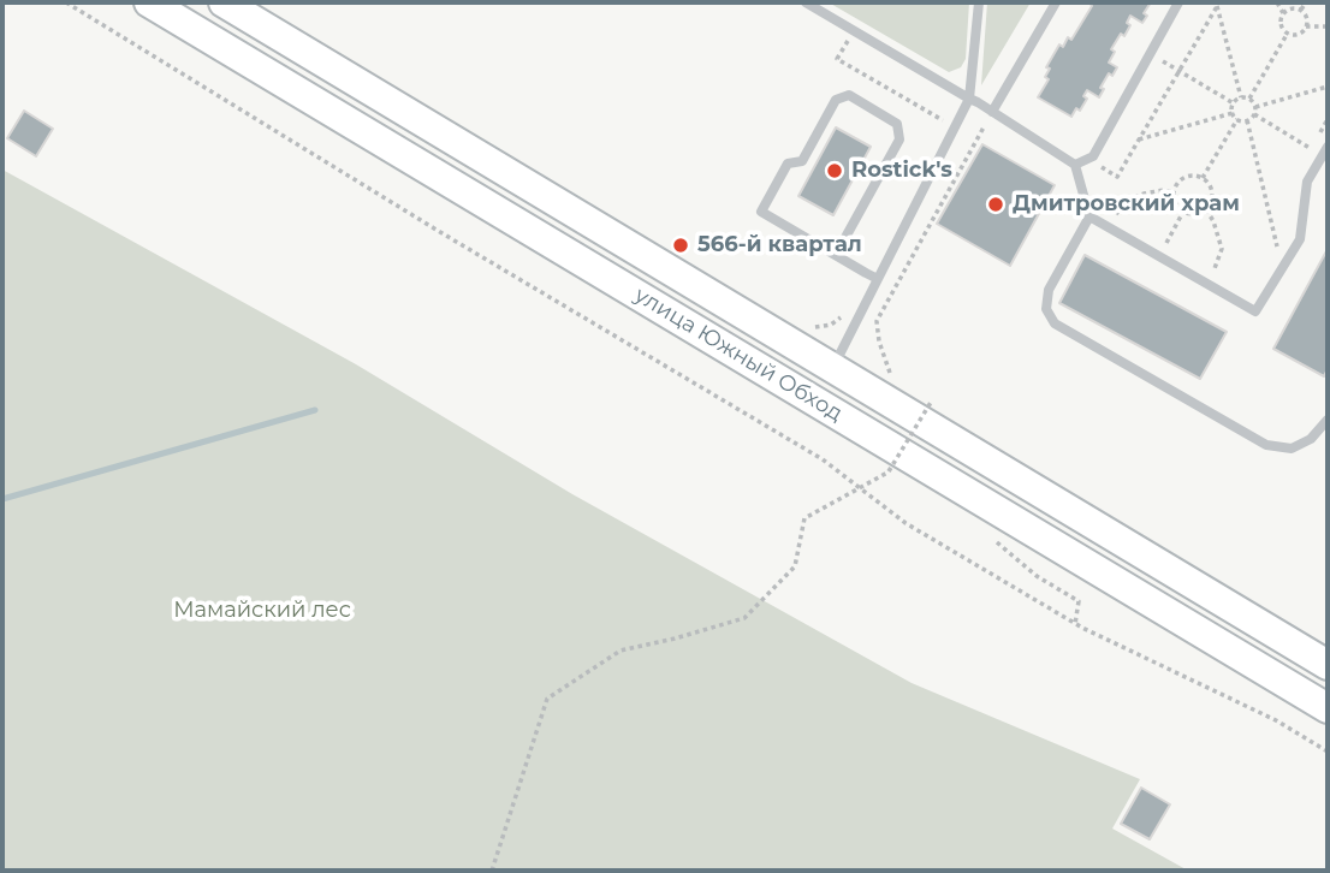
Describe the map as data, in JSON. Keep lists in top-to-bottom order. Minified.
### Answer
{"streets":{"main road":["улица Южный Обход"]},"parks":["Мамайский лес"],"places":["Rostick's","Дмитровский храм","566-й квартал"]}
